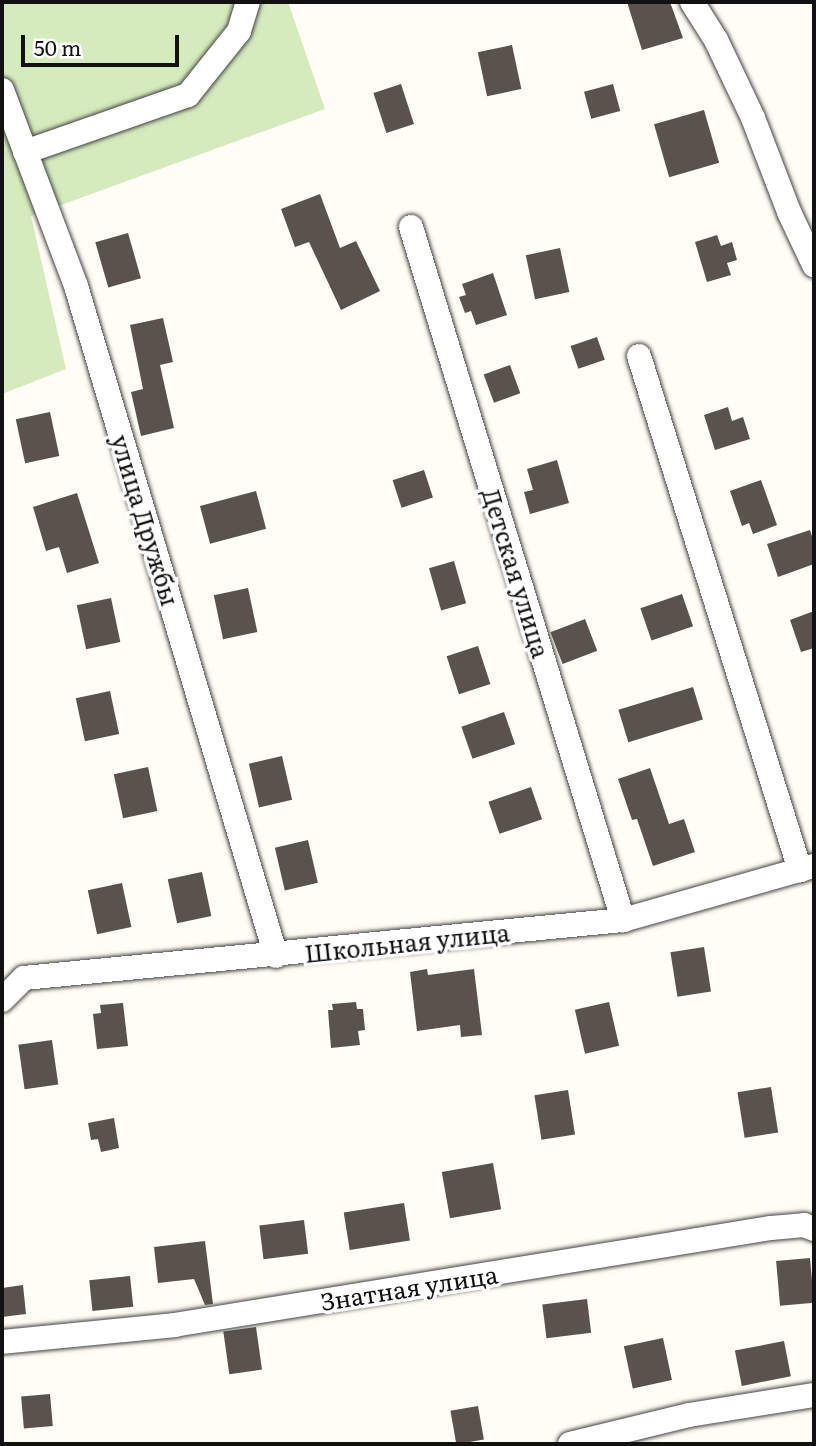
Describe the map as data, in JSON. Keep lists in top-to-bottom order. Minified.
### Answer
{"streets":{"street":["улица Дружбы","Детская улица","Школьная улица","Знатная улица"]},"crossings":[["улица Дружбы","Школьная улица"],["Детская улица","Школьная улица"]],"scale_bar":"50 m"}
